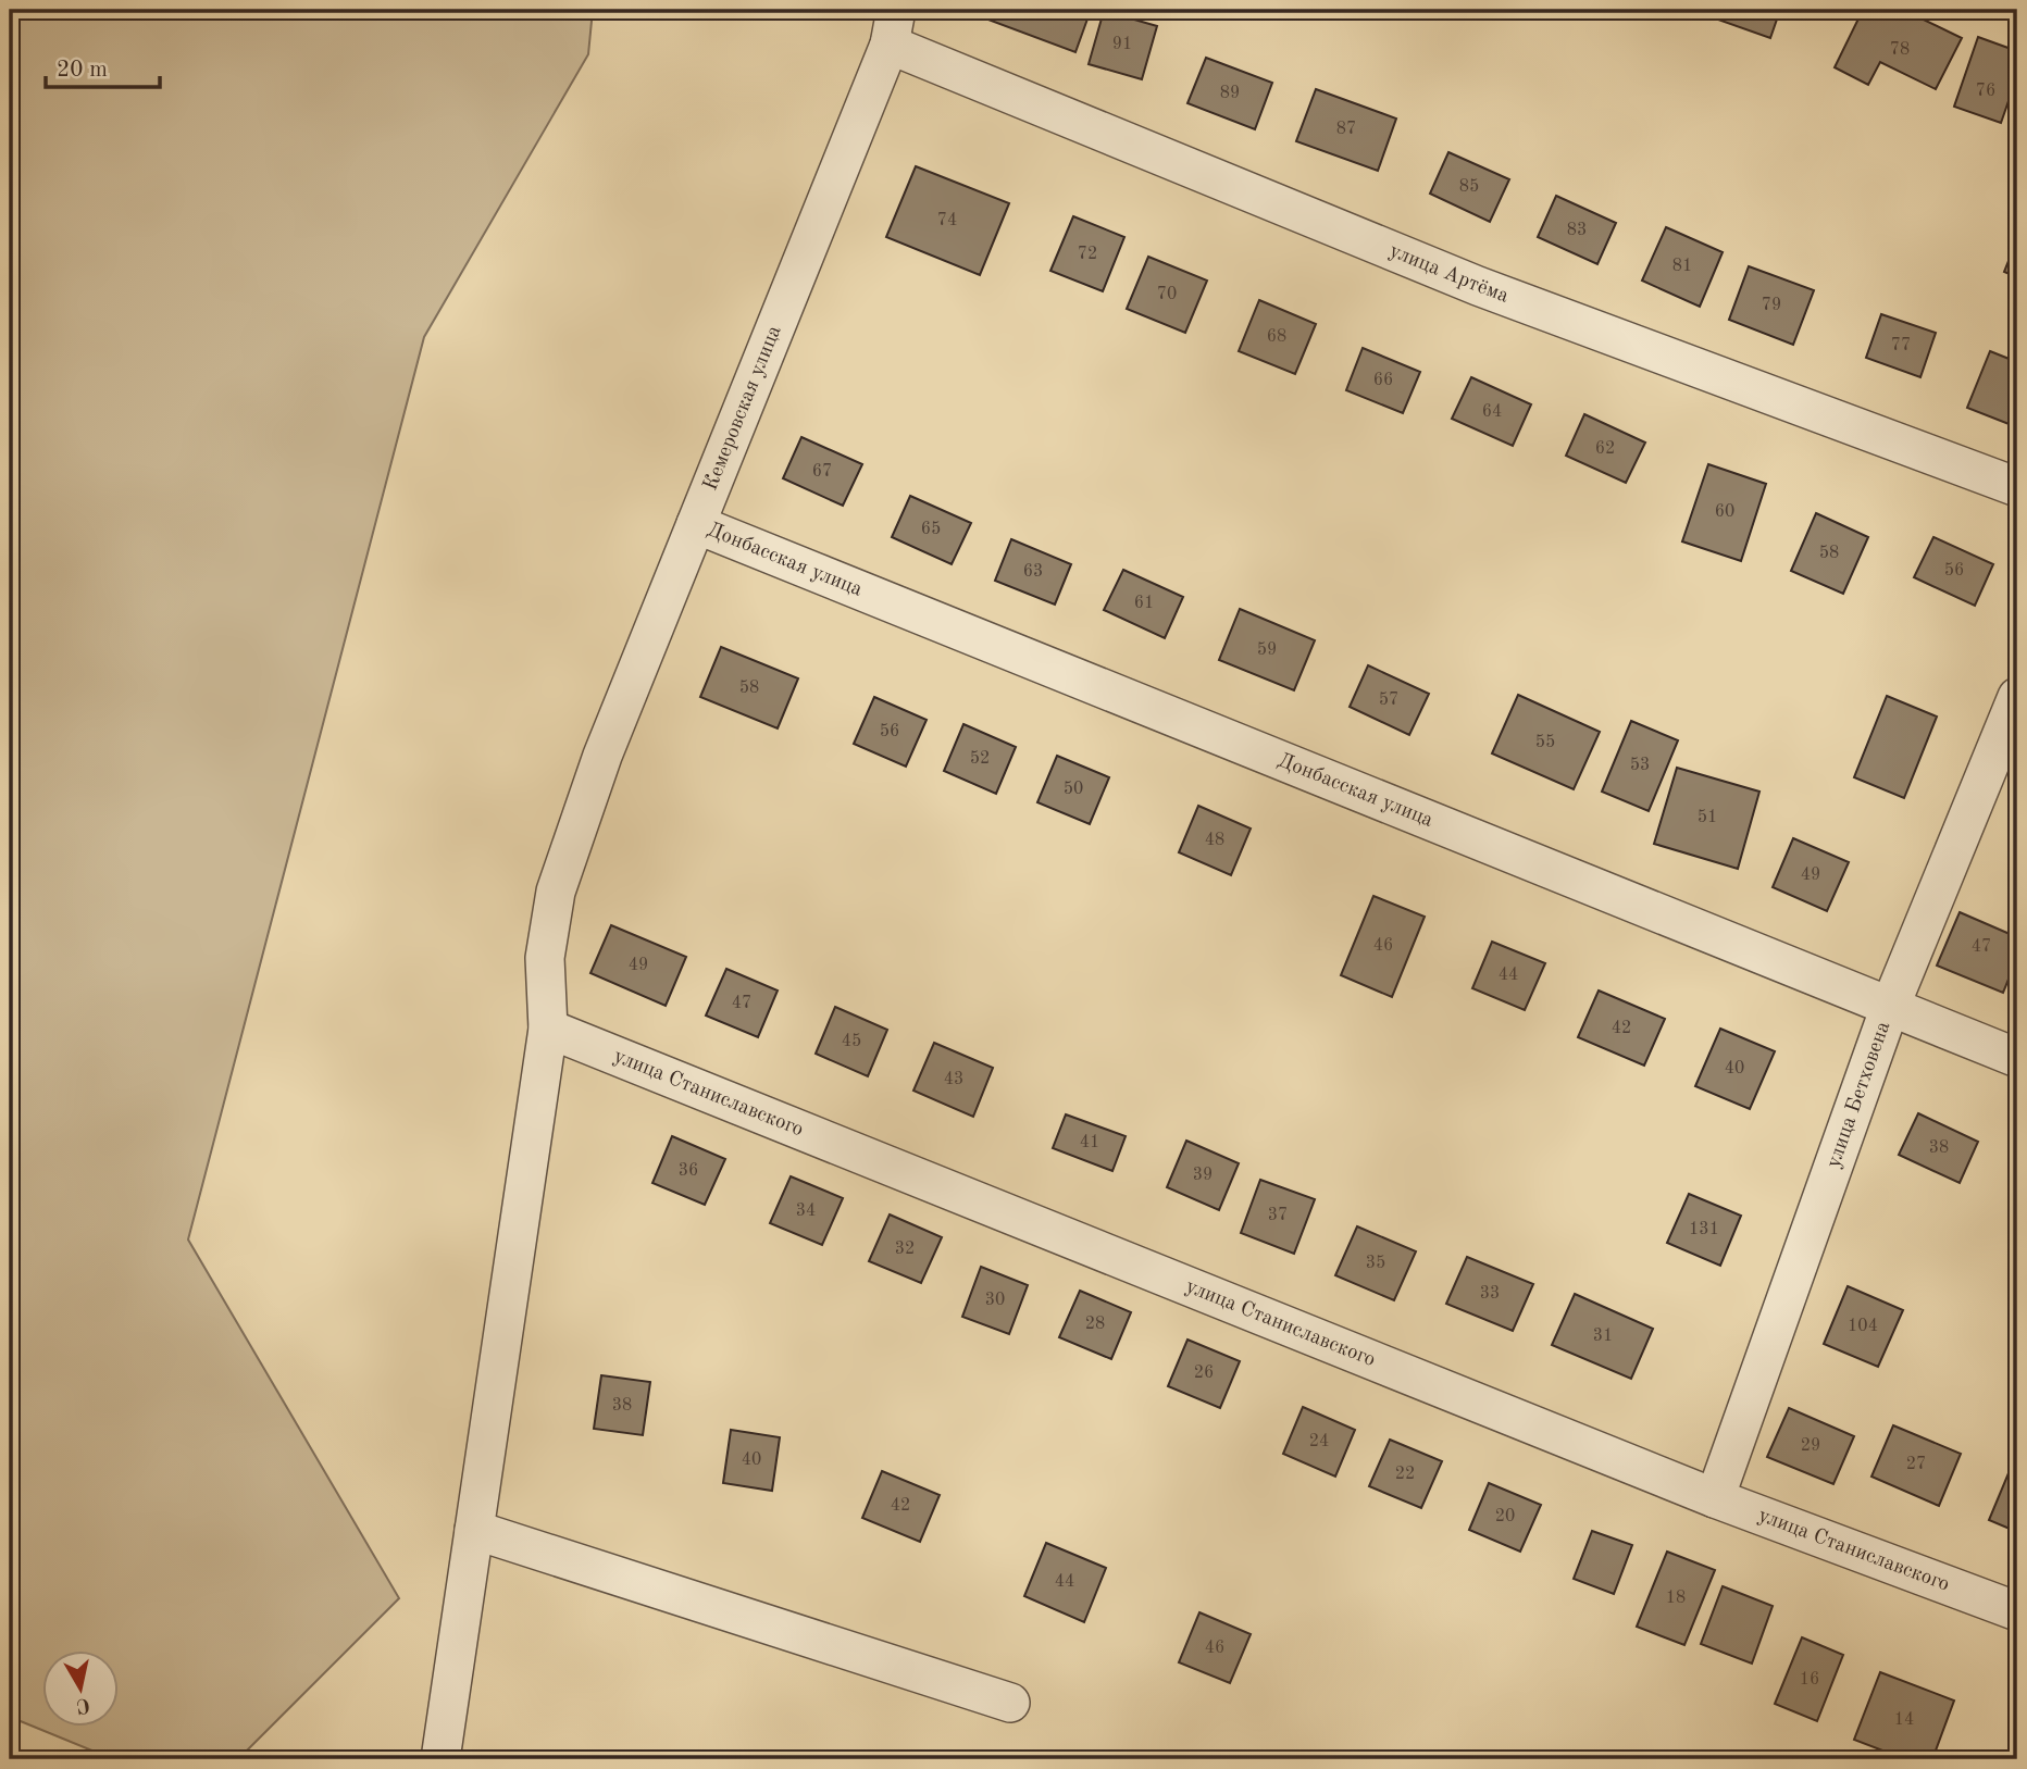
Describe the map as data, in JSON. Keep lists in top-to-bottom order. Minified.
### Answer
{"streets":{"street":["улица Артёма","Кемеровская улица","Донбасская улица","улица Станиславского","улица Бетховена"]},"crossings":[["улица Артёма","Кемеровская улица"],["Кемеровская улица","Донбасская улица"],["Кемеровская улица","улица Станиславского"],["Донбасская улица","улица Бетховена"],["улица Станиславского","улица Бетховена"]],"house_numbers":["91","78","76","89","87","85","74","83","72","81","70","79","68","77","66","64","62","67","60","65","58","56","63","61","59","58","57","56","55","52","53","50","51","48","49","46","47","49","44","47","42","45","40","43","41","38","36","39","34","37","131","32","35","33","30","28","104","31","26","38","24","29","40","27","22","42","20","44","18","46","16","14"],"scale_bar":"20 m","north":"bottom"}
